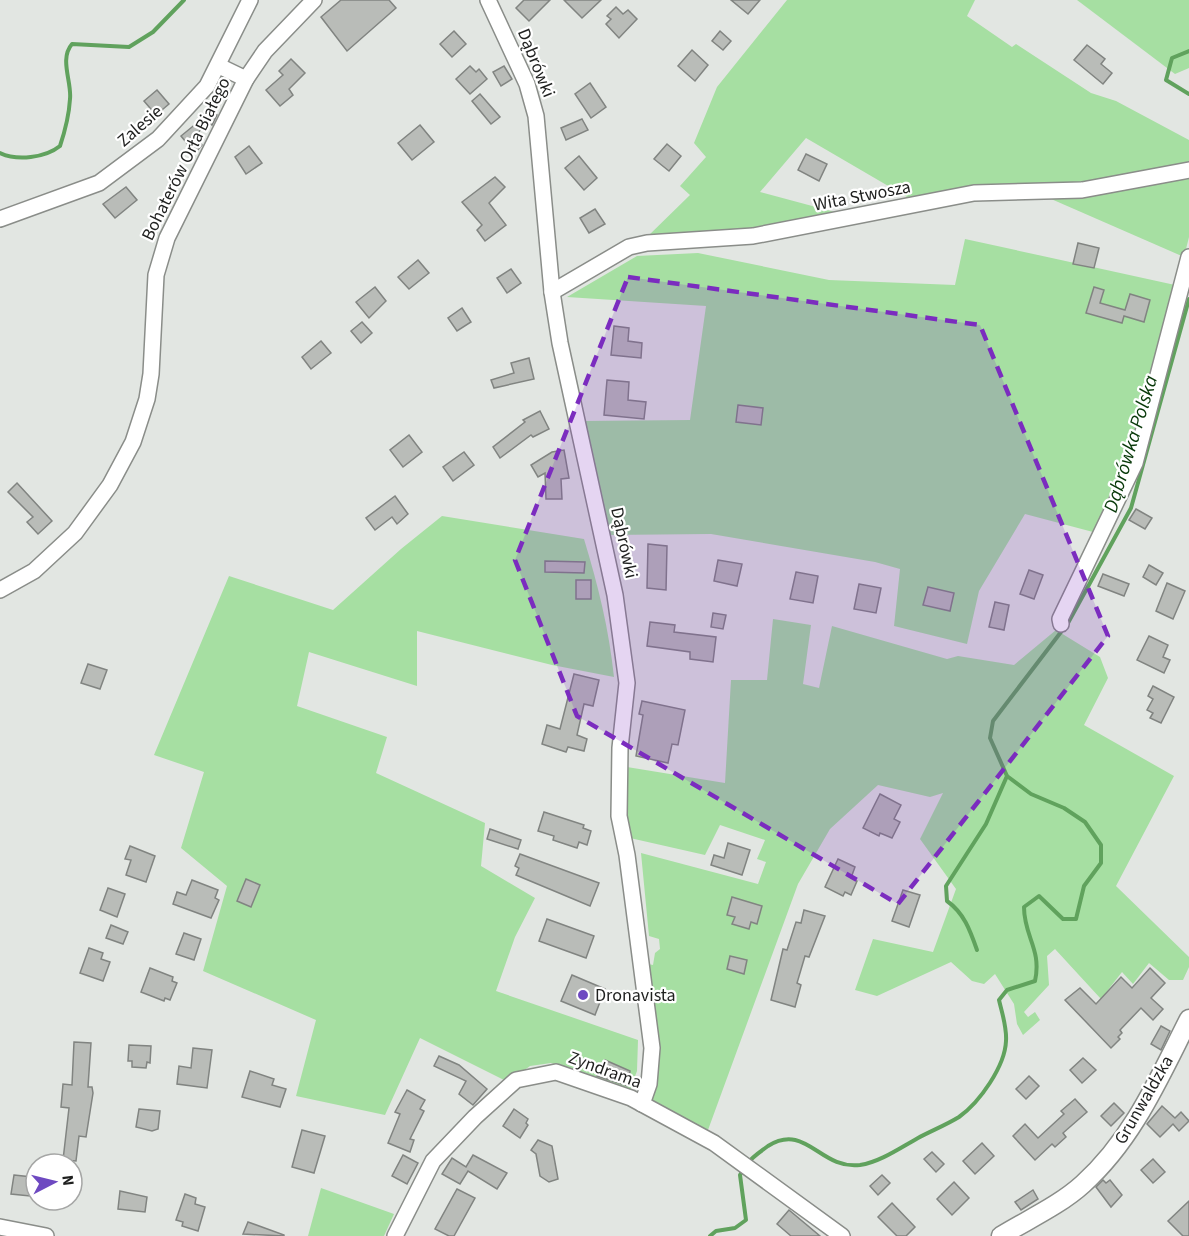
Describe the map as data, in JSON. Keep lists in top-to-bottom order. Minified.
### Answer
{"streets":{"street":["Dąbrówki","Zalesie","Bohaterów Orła Białego","Wita Stwosza","Zyndrama","Grunwaldzka"]},"crossings":[["Dąbrówki","Wita Stwosza"],["Dąbrówki","Zyndrama"]],"water":["Dąbrówka Polska"],"places":["Dronavista"],"north":"right"}
